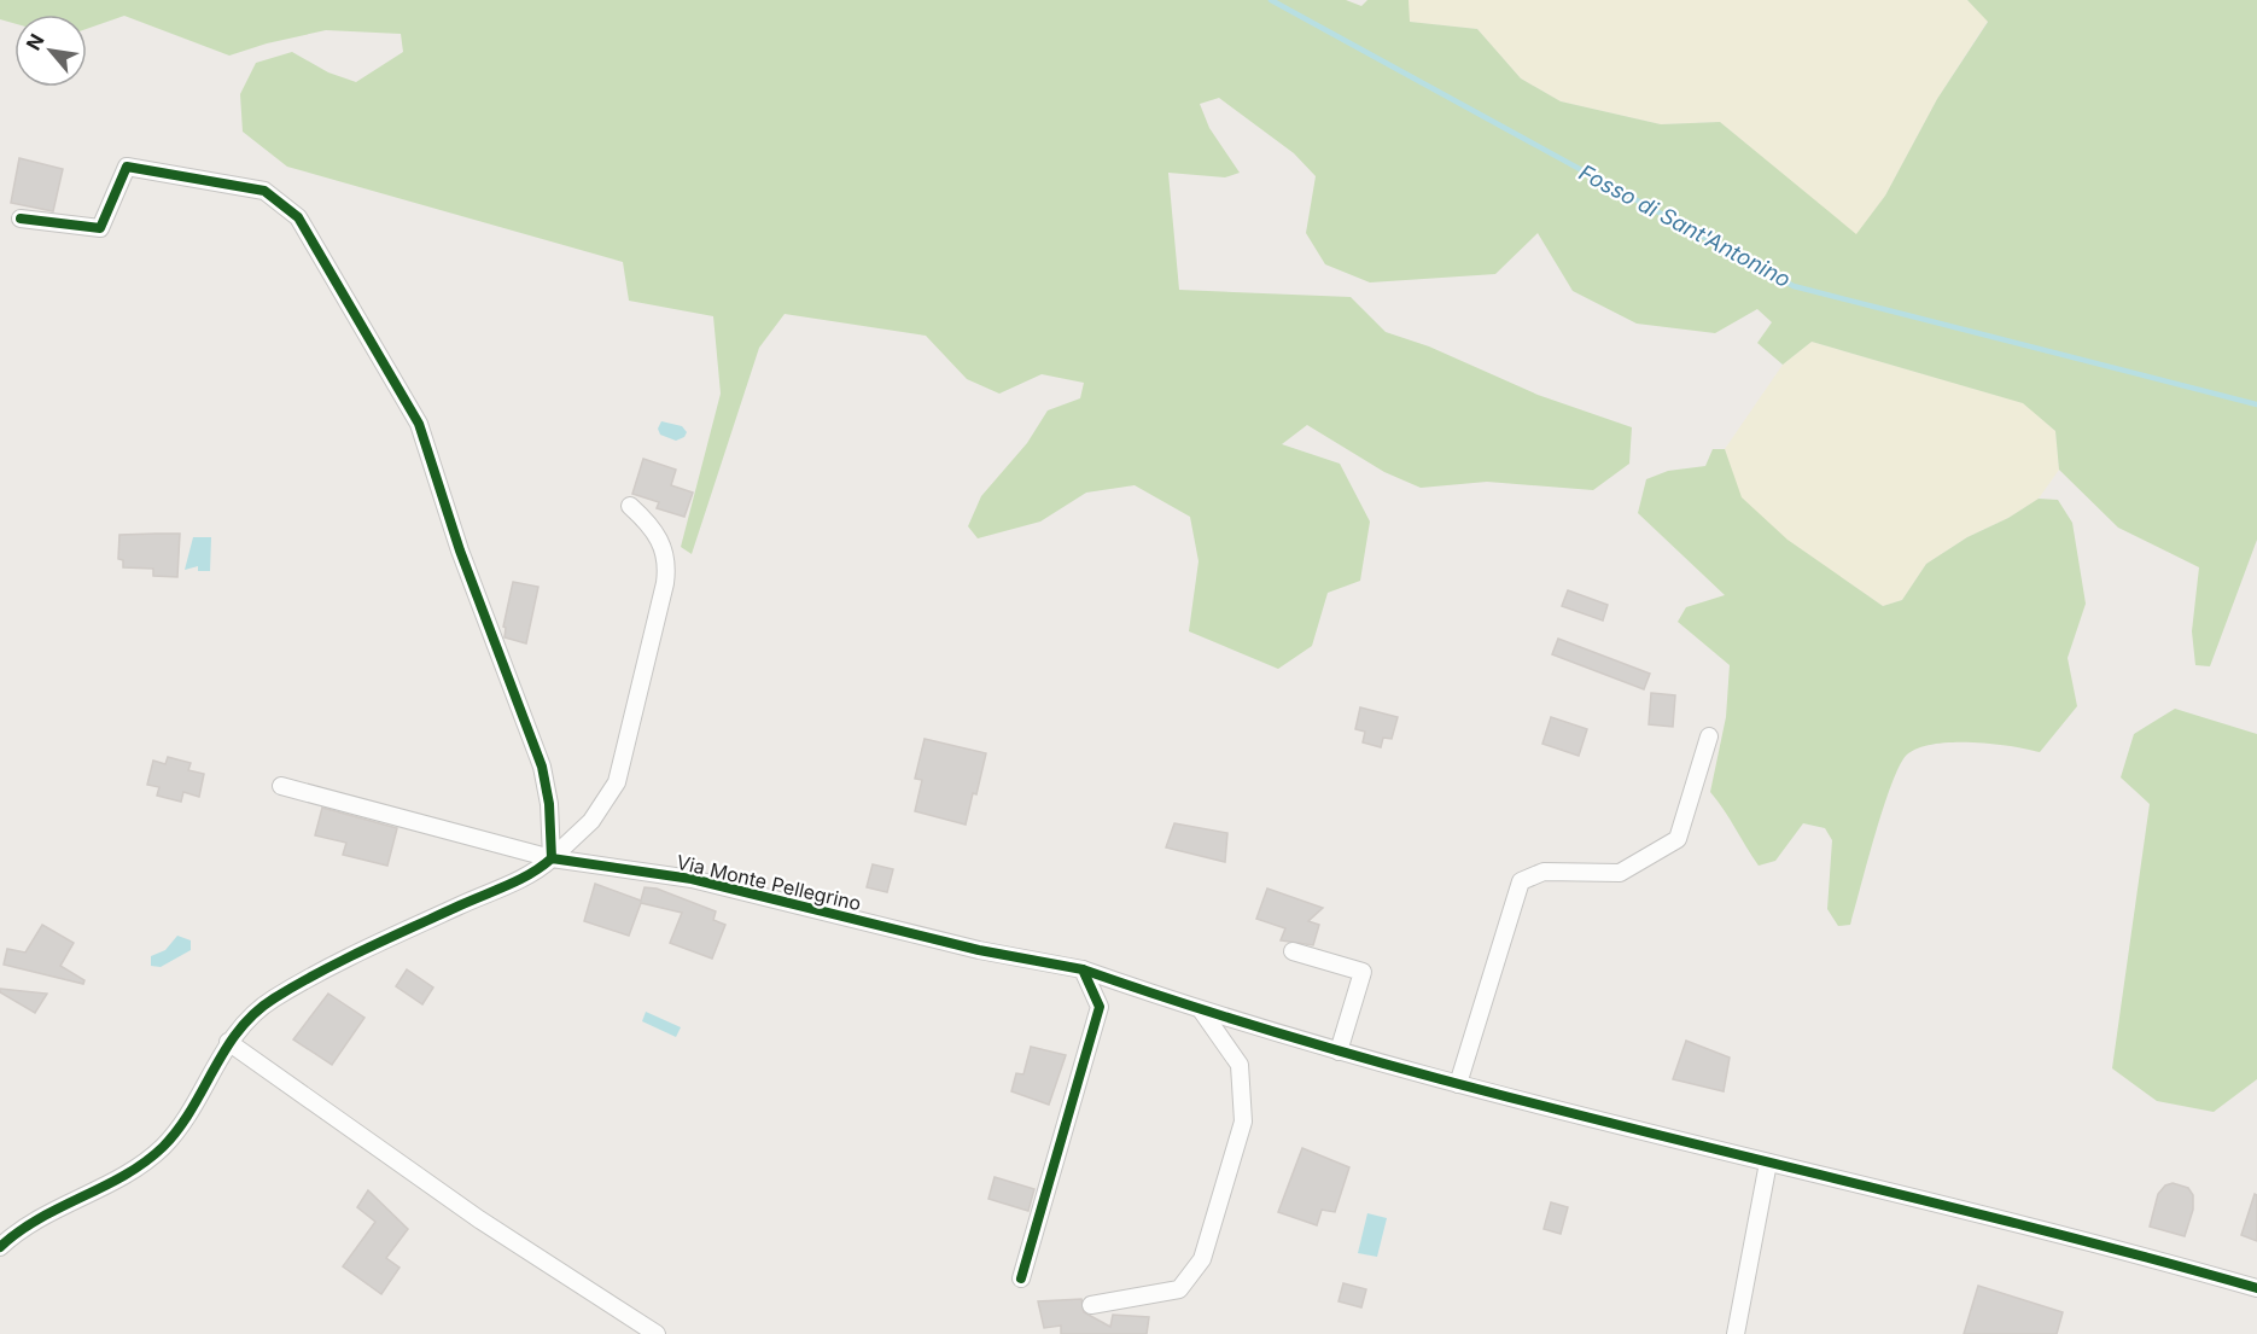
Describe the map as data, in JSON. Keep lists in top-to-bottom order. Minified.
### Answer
{"streets":{"street":["Via Monte Pellegrino"]},"water":["Fosso di Sant'Antonino"],"north":"top left"}
